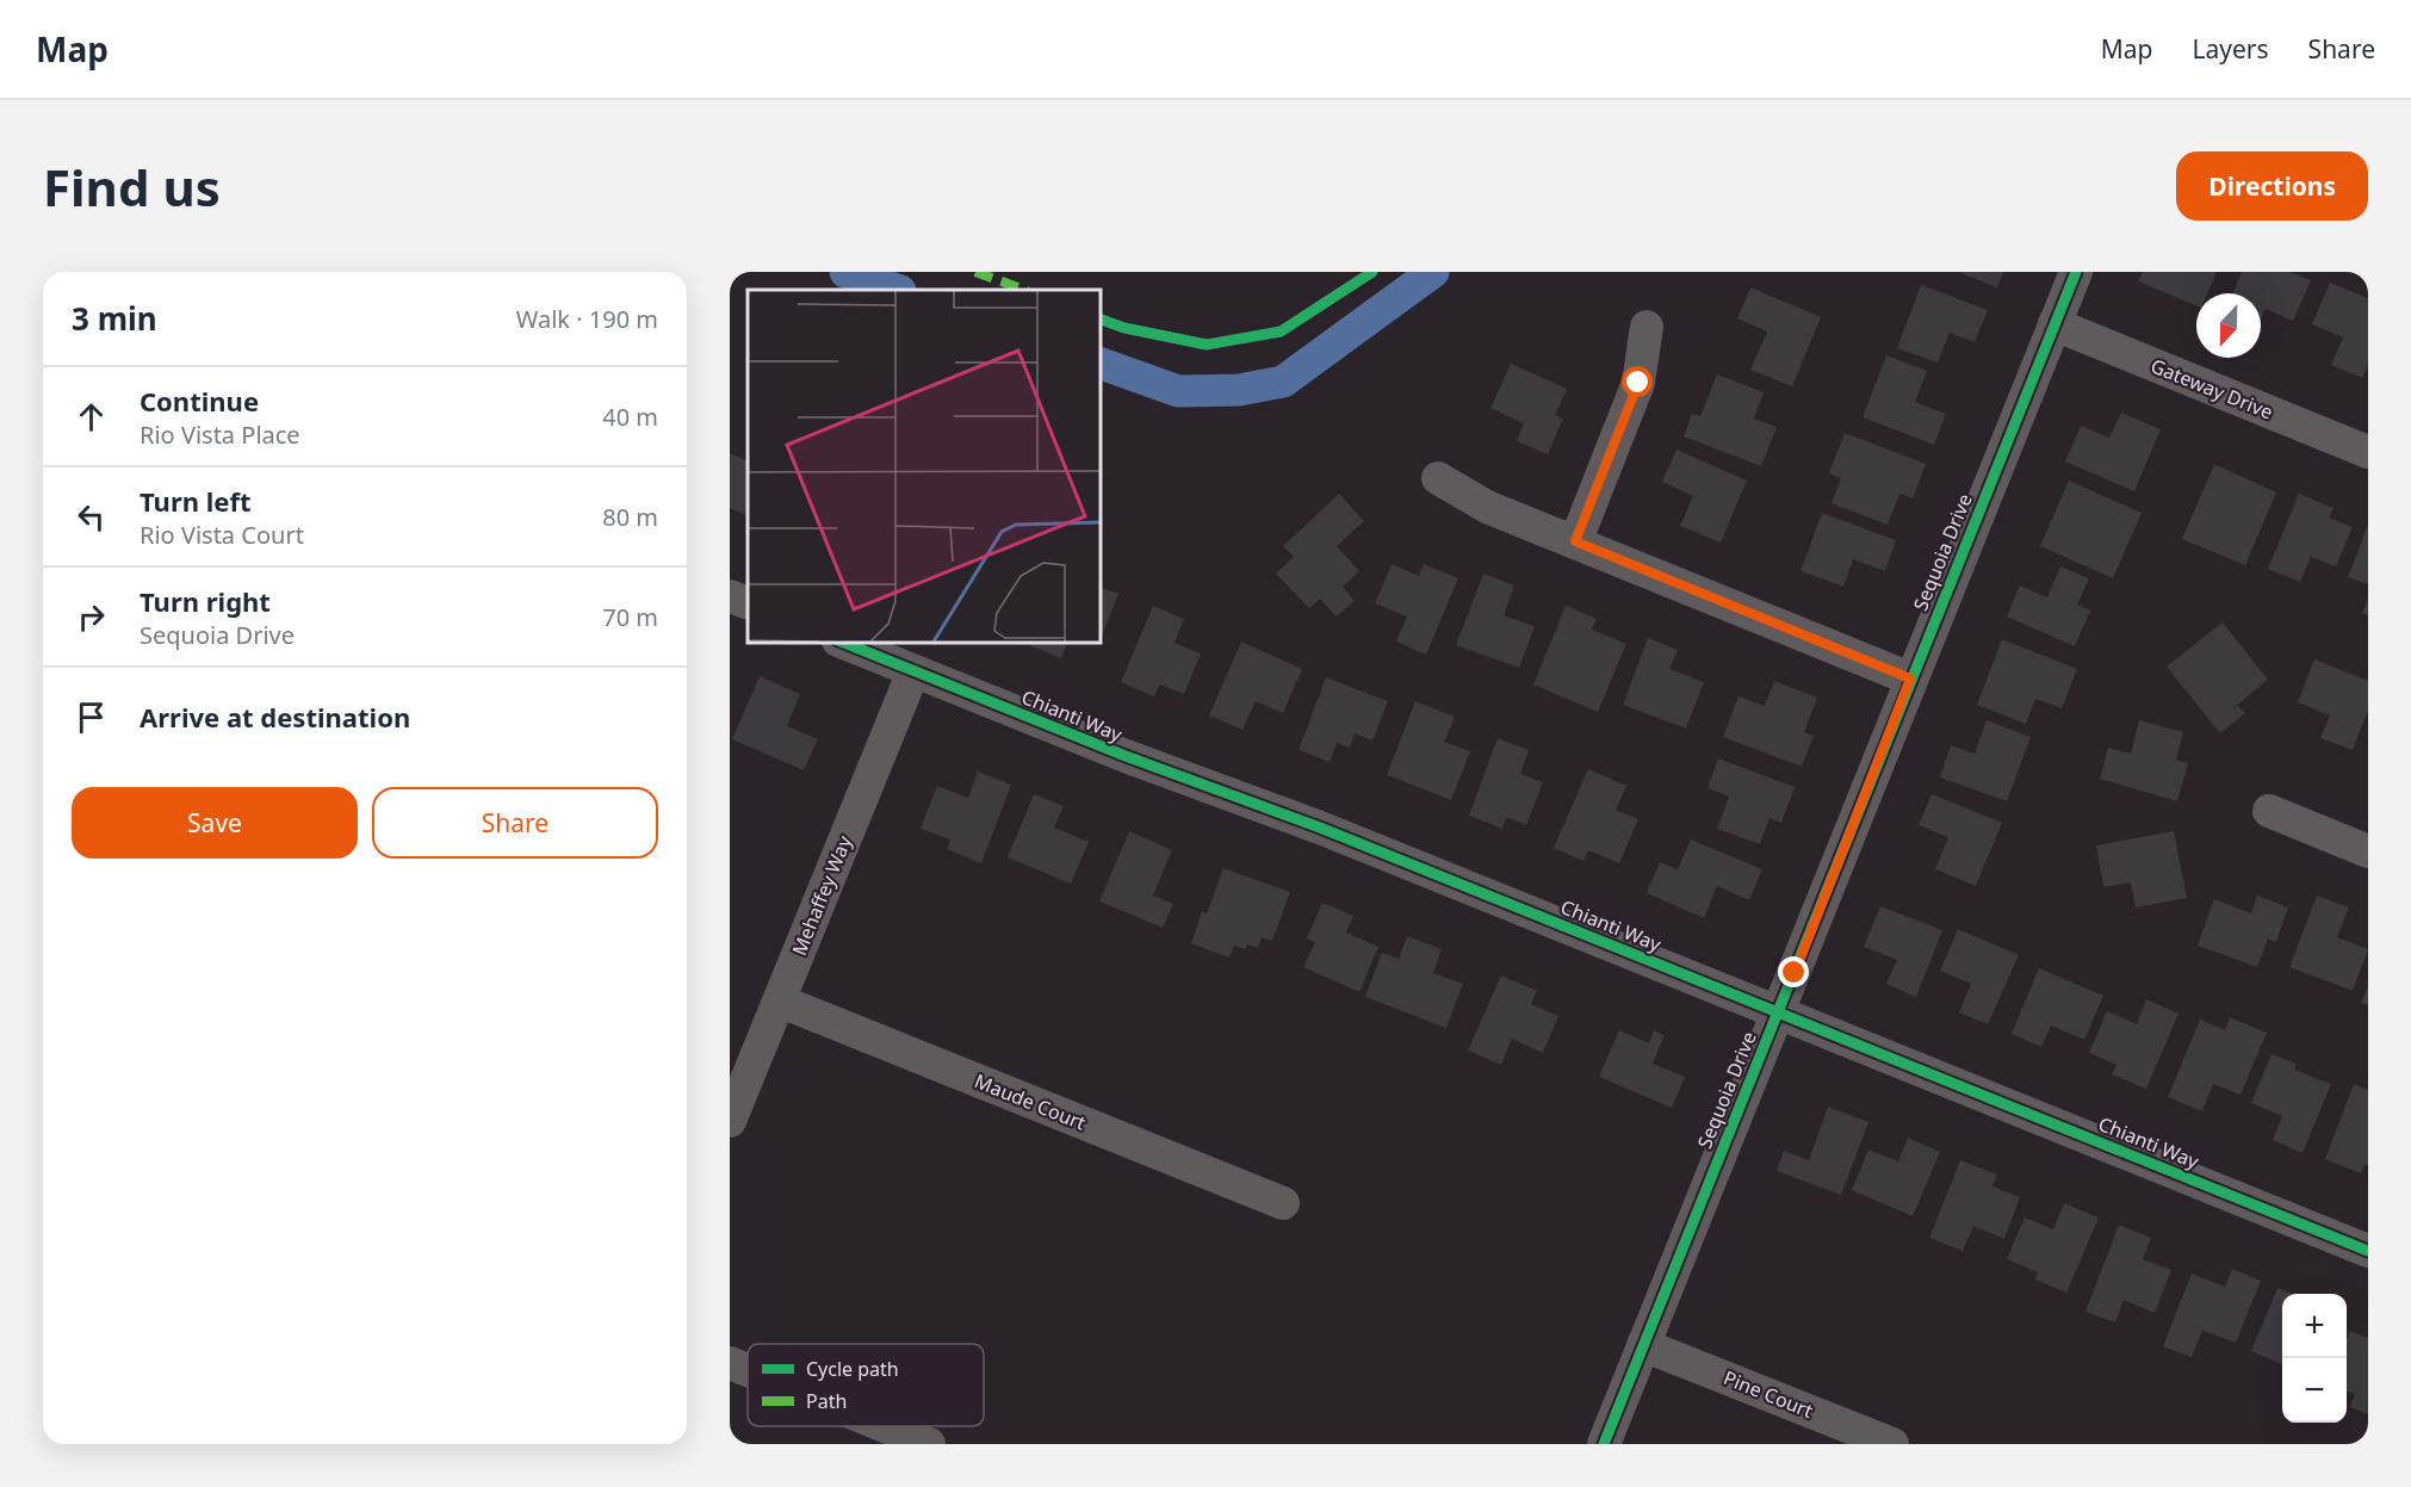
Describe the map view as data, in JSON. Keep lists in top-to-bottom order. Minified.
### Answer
{"streets":{"street":["Gateway Drive","Sequoia Drive","Chianti Way","Mehaffey Way","Maude Court","Pine Court"]},"crossings":[["Gateway Drive","Sequoia Drive"],["Sequoia Drive","Chianti Way"],["Sequoia Drive","Pine Court"],["Chianti Way","Mehaffey Way"],["Mehaffey Way","Maude Court"]],"legend":["Cycle path","Path"],"north":"bottom","page":{"header":"Map","nav":["Map","Layers","Share"],"buttons":["Directions",["Save","Share"]],"title":"Find us","heading":["3 min","Walk · 190 m"],"list":[["Continue","Rio Vista Place","40 m"],["Turn left","Rio Vista Court","80 m"],["Turn right","Sequoia Drive","70 m"],"Arrive at destination"],"map_buttons":["+","−"]}}
